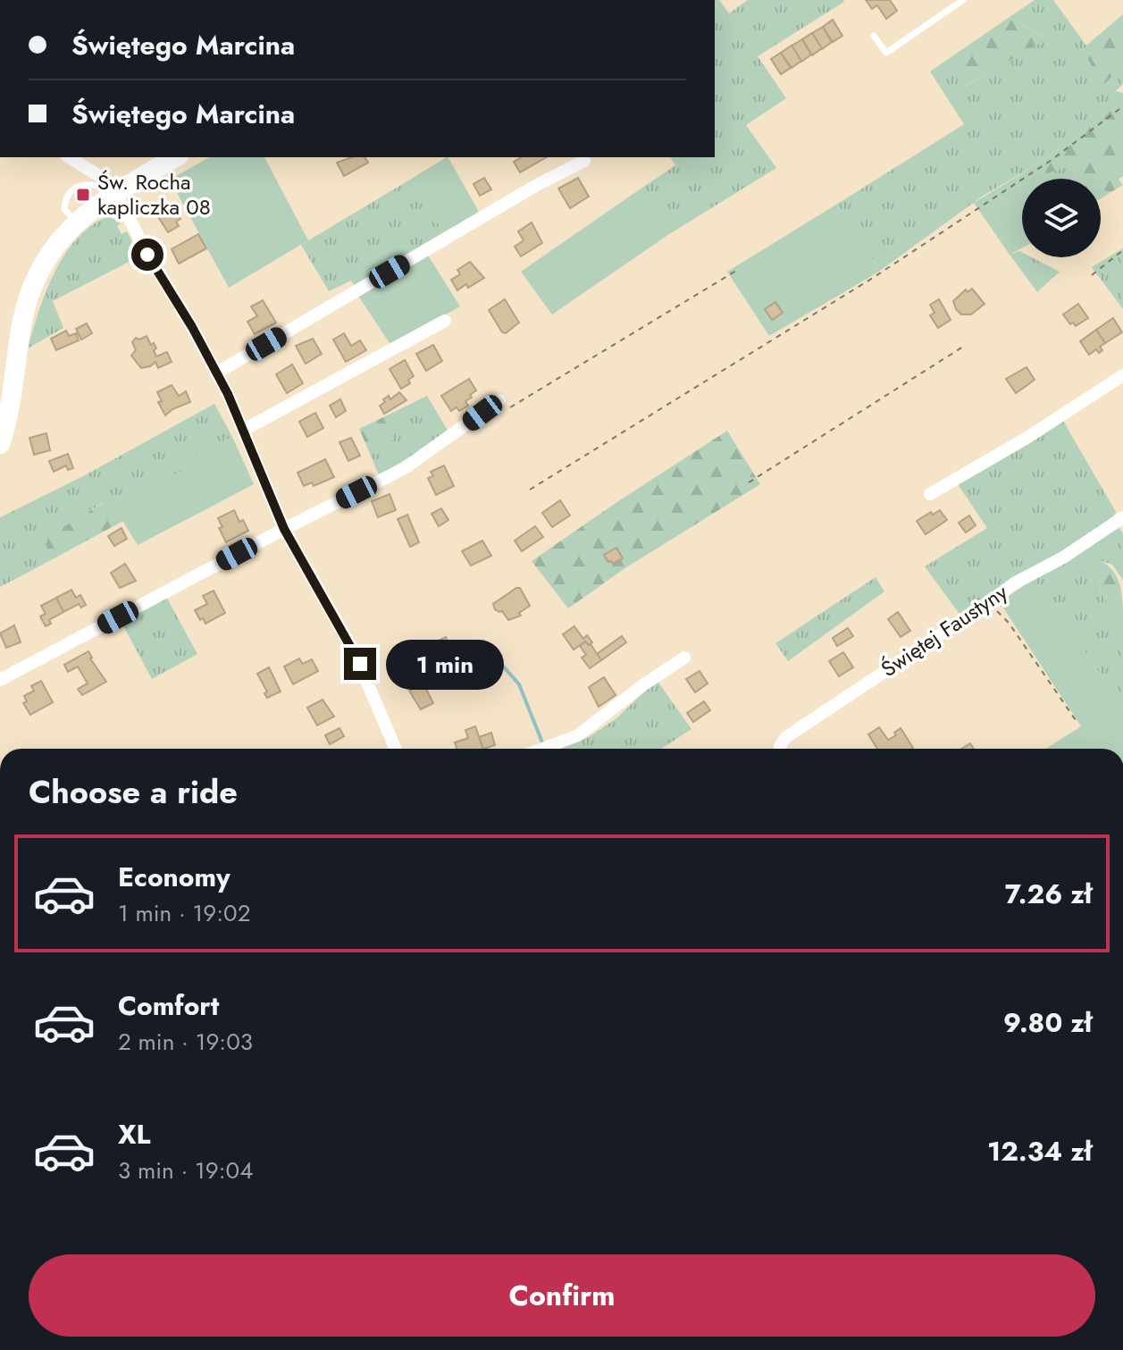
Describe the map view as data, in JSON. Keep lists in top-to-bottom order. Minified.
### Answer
{"streets":{"street":["Świętej Faustyny"]},"places":{"transit":["Św. Rocha kapliczka 08"]},"page":{"banner":["Świętego Marcina","Świętego Marcina"],"bubble":"1 min","heading":"Choose a ride","list":[{"name":"Economy","note":"1 min · 19:02","value":"7.26 zł"},{"name":"Comfort","note":"2 min · 19:03","value":"9.80 zł"},{"name":"XL","note":"3 min · 19:04","value":"12.34 zł"}],"buttons":"Confirm"}}
